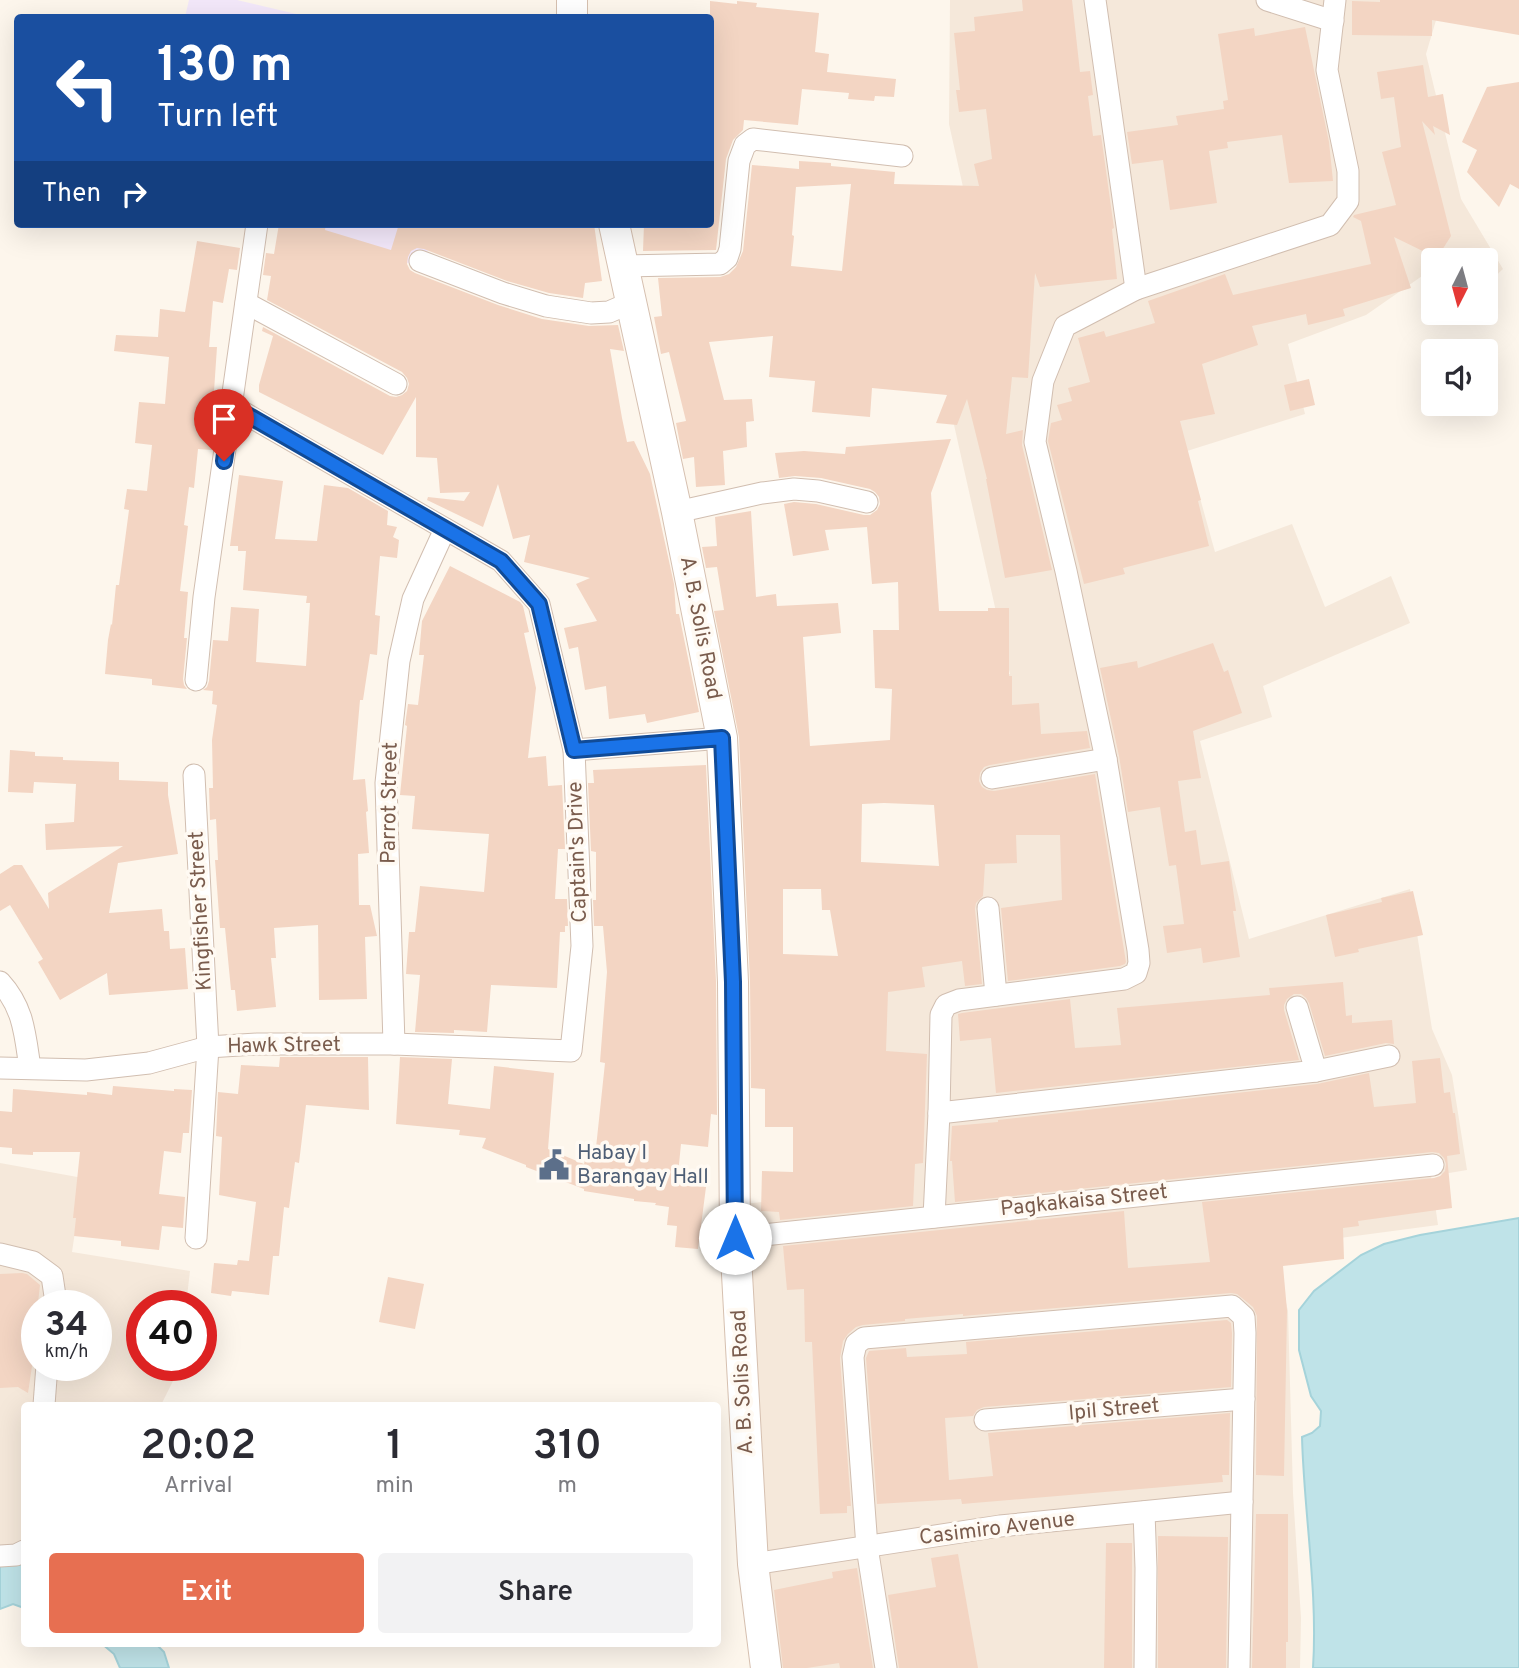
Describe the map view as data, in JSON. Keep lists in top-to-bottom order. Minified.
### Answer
{"streets":{"street":["A. B. Solis Road","Parrot Street","Captain's Drive","Kingfisher Street","Hawk Street","Pagkakaisa Street","Ipil Street","Casimiro Avenue"]},"crossings":[["A. B. Solis Road","Pagkakaisa Street"],["A. B. Solis Road","Casimiro Avenue"],["Parrot Street","Captain's Drive"],["Parrot Street","Hawk Street"],["Captain's Drive","Hawk Street"],["Kingfisher Street","Hawk Street"]],"places":{"public building":["Habay I Barangay Hall"]},"north":"bottom","page":{"turn":["130 m","Turn left"],"then":"Then","speed":"34 km/h","limit":"40","eta":["20:02","Arrival","1","min","310","m"],"buttons":["Exit","Share"]}}
